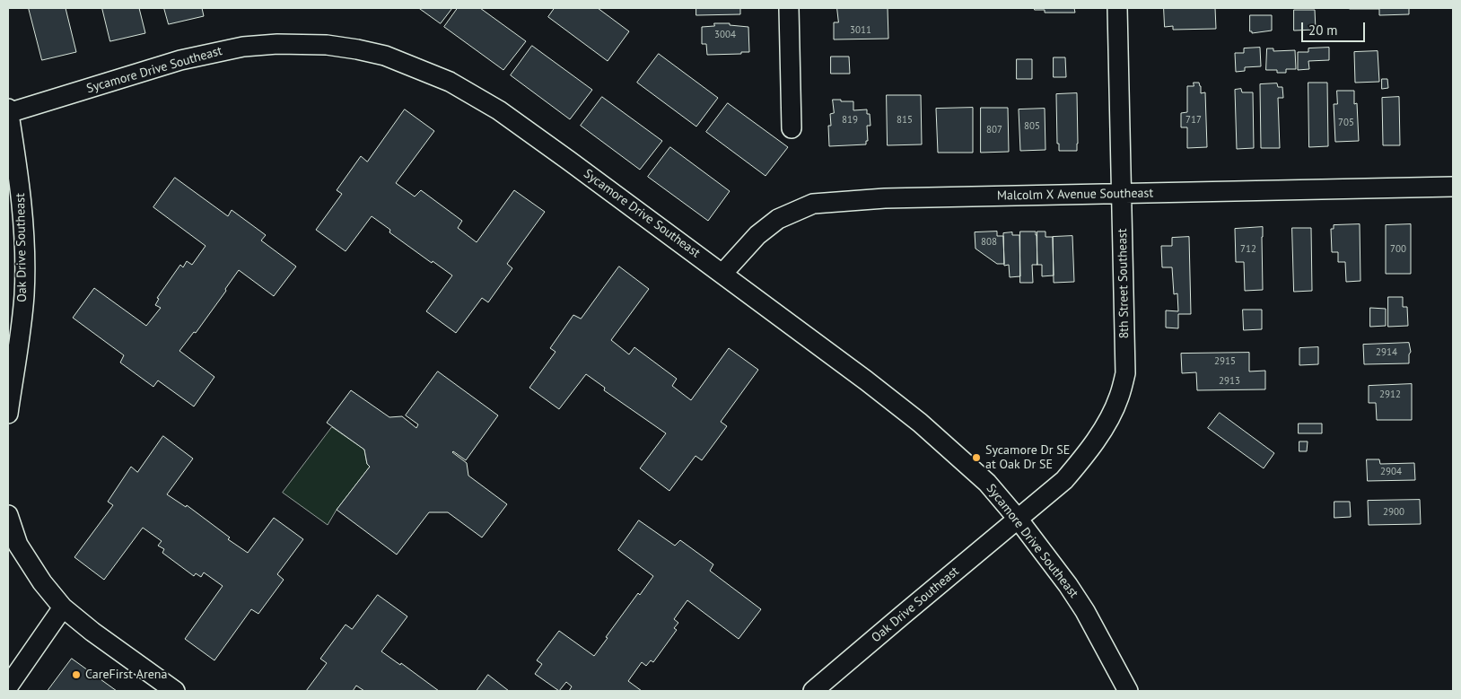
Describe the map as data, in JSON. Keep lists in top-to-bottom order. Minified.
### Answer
{"streets":{"street":["Sycamore Drive Southeast","Malcolm X Avenue Southeast","Oak Drive Southeast","8th Street Southeast"]},"crossings":[["Sycamore Drive Southeast","Malcolm X Avenue Southeast"],["Sycamore Drive Southeast","Oak Drive Southeast"],["Sycamore Drive Southeast","8th Street Southeast"],["Malcolm X Avenue Southeast","8th Street Southeast"],["Oak Drive Southeast","8th Street Southeast"]],"places":["Sycamore Dr SE at Oak Dr SE","CareFirst Arena"],"house_numbers":["3011","3004","819","815","717","705","805","807","808","712","700","2914","2915","2913","2912","2904","2900"],"scale_bar":"20 m"}
